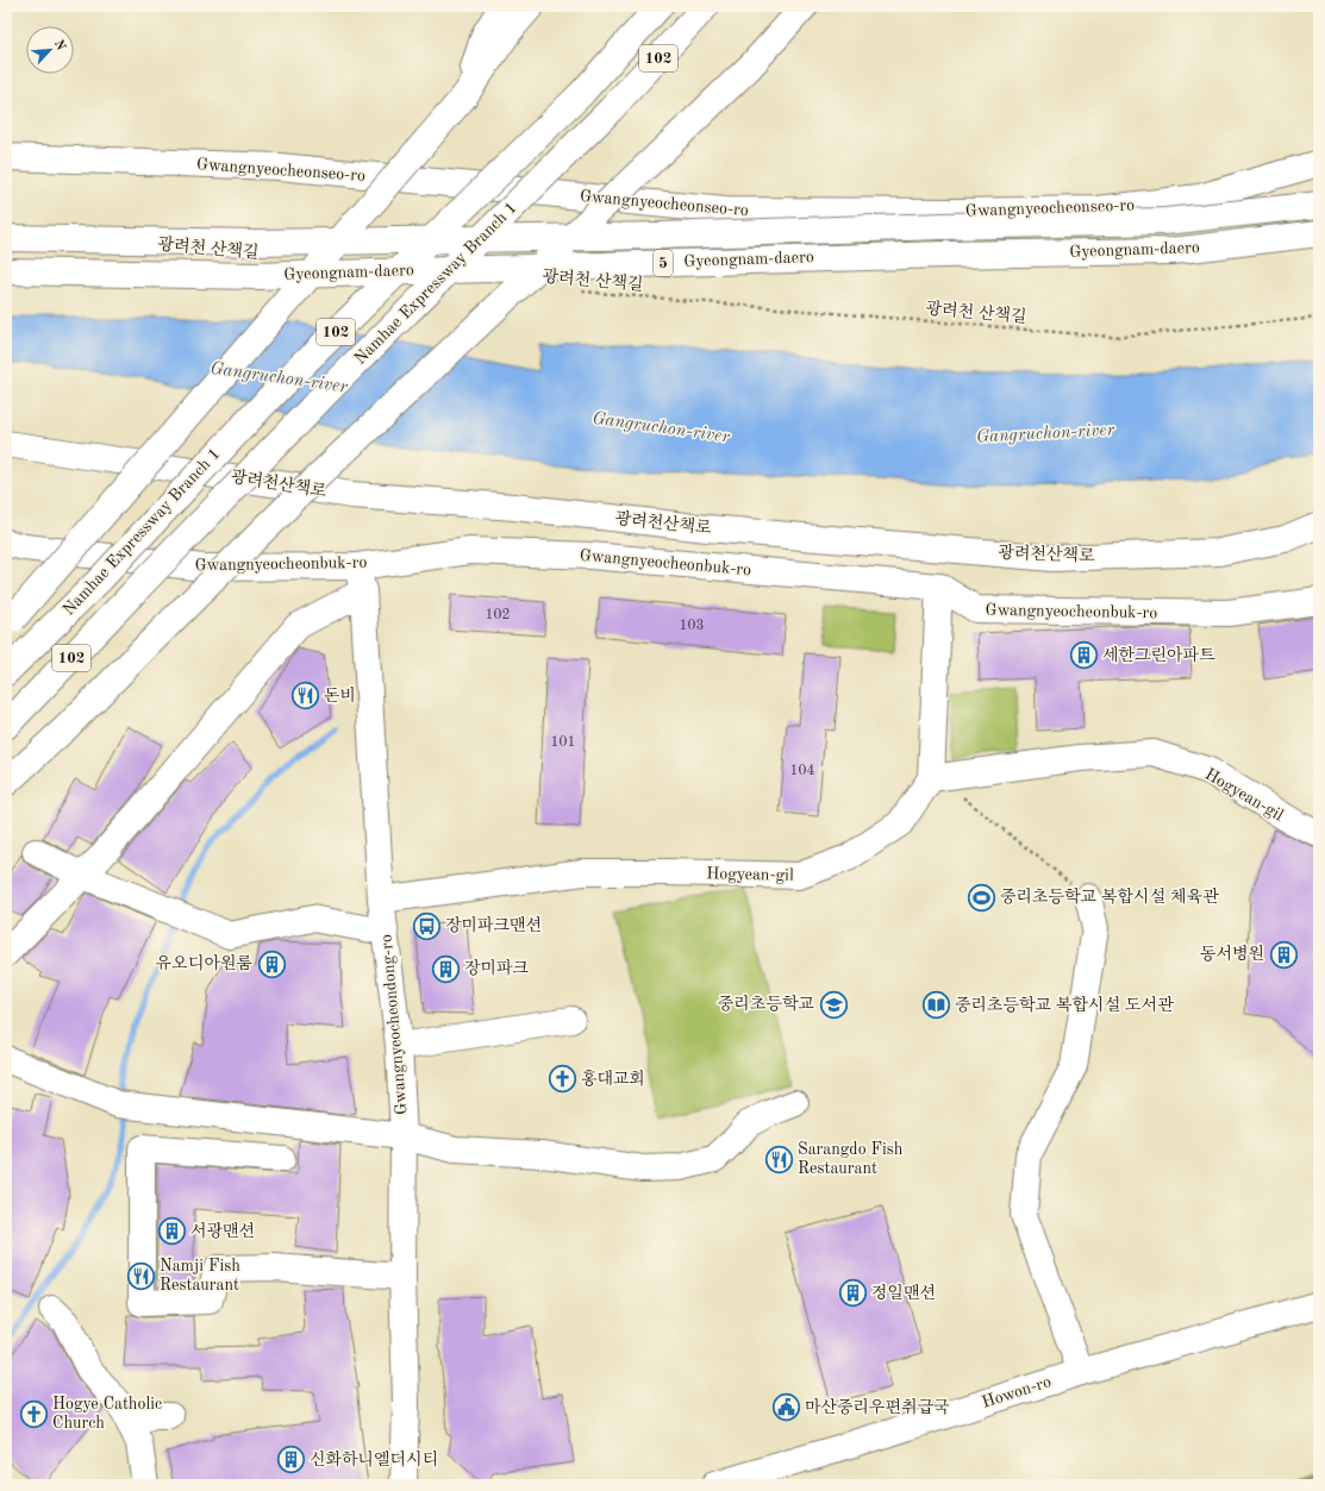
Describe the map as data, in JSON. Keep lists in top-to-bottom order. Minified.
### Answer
{"streets":{"main road":["102","Gwangnyeocheonseo-ro","Gyeongnam-daero","5","Namhae Expressway Branch 1","광려천산책로","Gwangnyeocheonbuk-ro","Hogyean-gil","Gwangnyeocheondong-ro","Howon-ro"],"path":["광려천 산책길"]},"crossings":[["Gwangnyeocheonbuk-ro","Gwangnyeocheondong-ro"],["Hogyean-gil","Gwangnyeocheondong-ro"]],"water":["Gangruchon-river"],"places":{"building":["세한그린아파트","동서병원","유오디아원룸","장미파크","서광맨션","정일맨션","신화하니엘더시티"],"restaurant":["돈비","Sarangdo Fish Restaurant","Namji Fish Restaurant"],"sports":["중리초등학교 복합시설 체육관"],"bus stop":["장미파크맨션"],"school or university":["중리초등학교"],"library":["중리초등학교 복합시설 도서관"],"church":["홍대교회","Hogye Catholic Church"],"public building":["마산중리우편취급국"]},"house_numbers":["102","103","101","104"],"north":"top right"}
